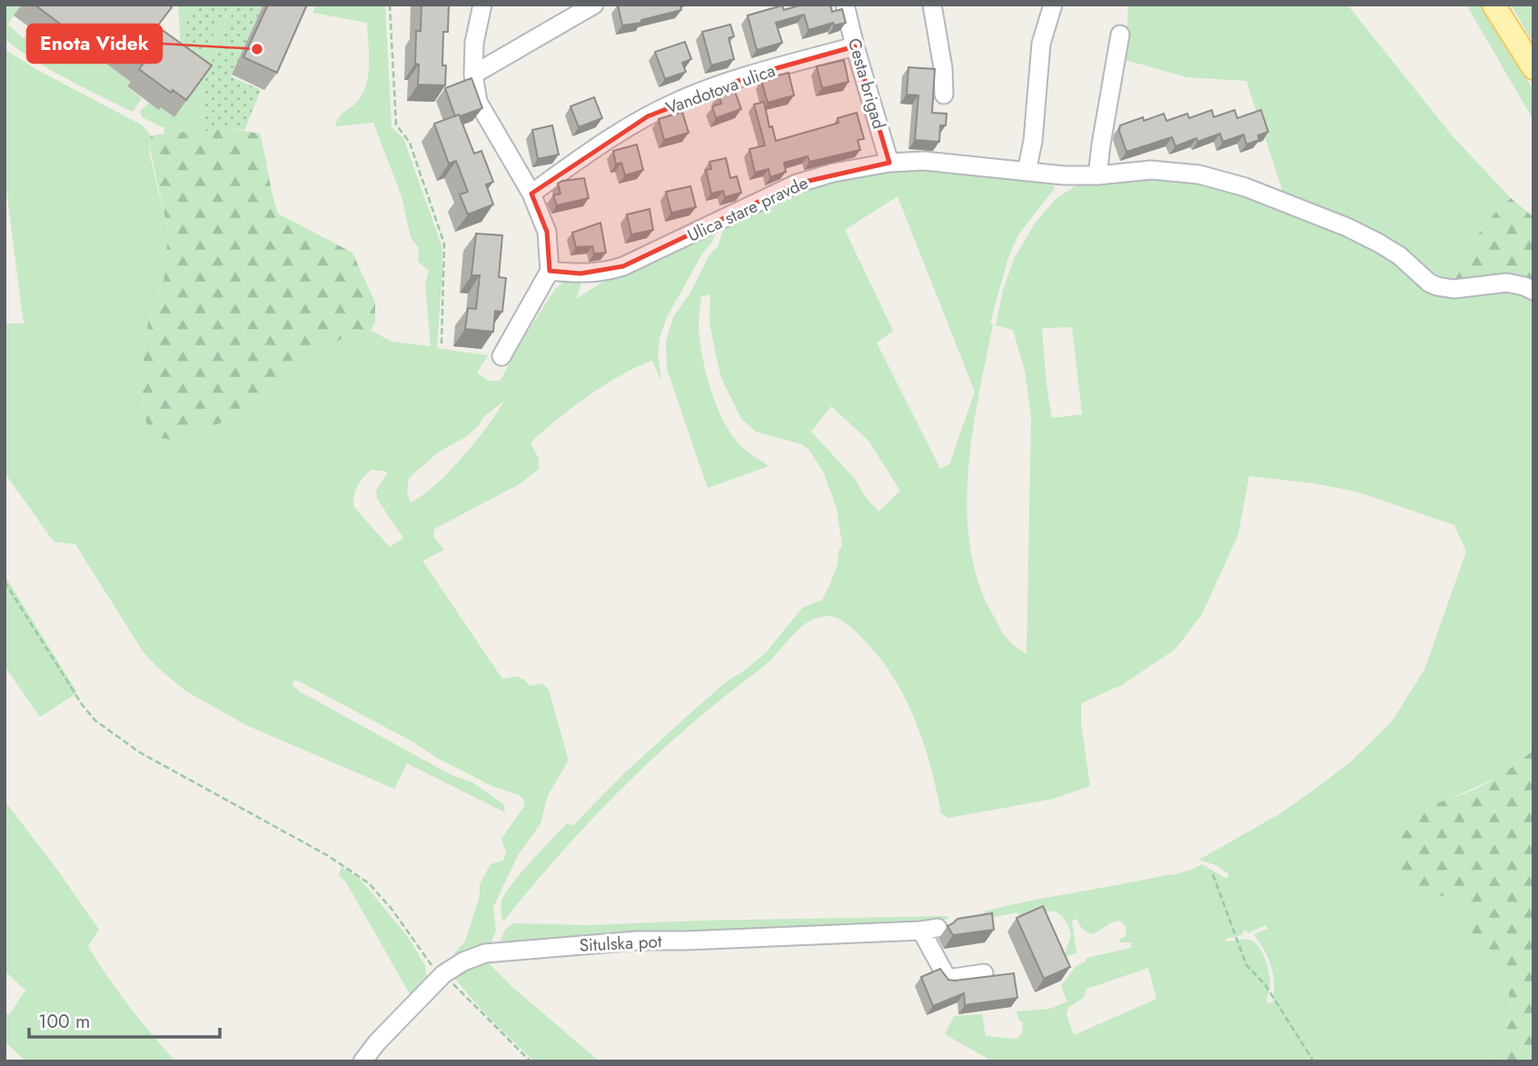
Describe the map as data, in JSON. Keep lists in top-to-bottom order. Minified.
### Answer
{"streets":{"street":["Cesta brigad","Vandotova ulica","Ulica stare pravde","Situlska pot"]},"crossings":[["Cesta brigad","Vandotova ulica"],["Cesta brigad","Ulica stare pravde"]],"places":["Enota Videk"],"scale_bar":"100 m"}
